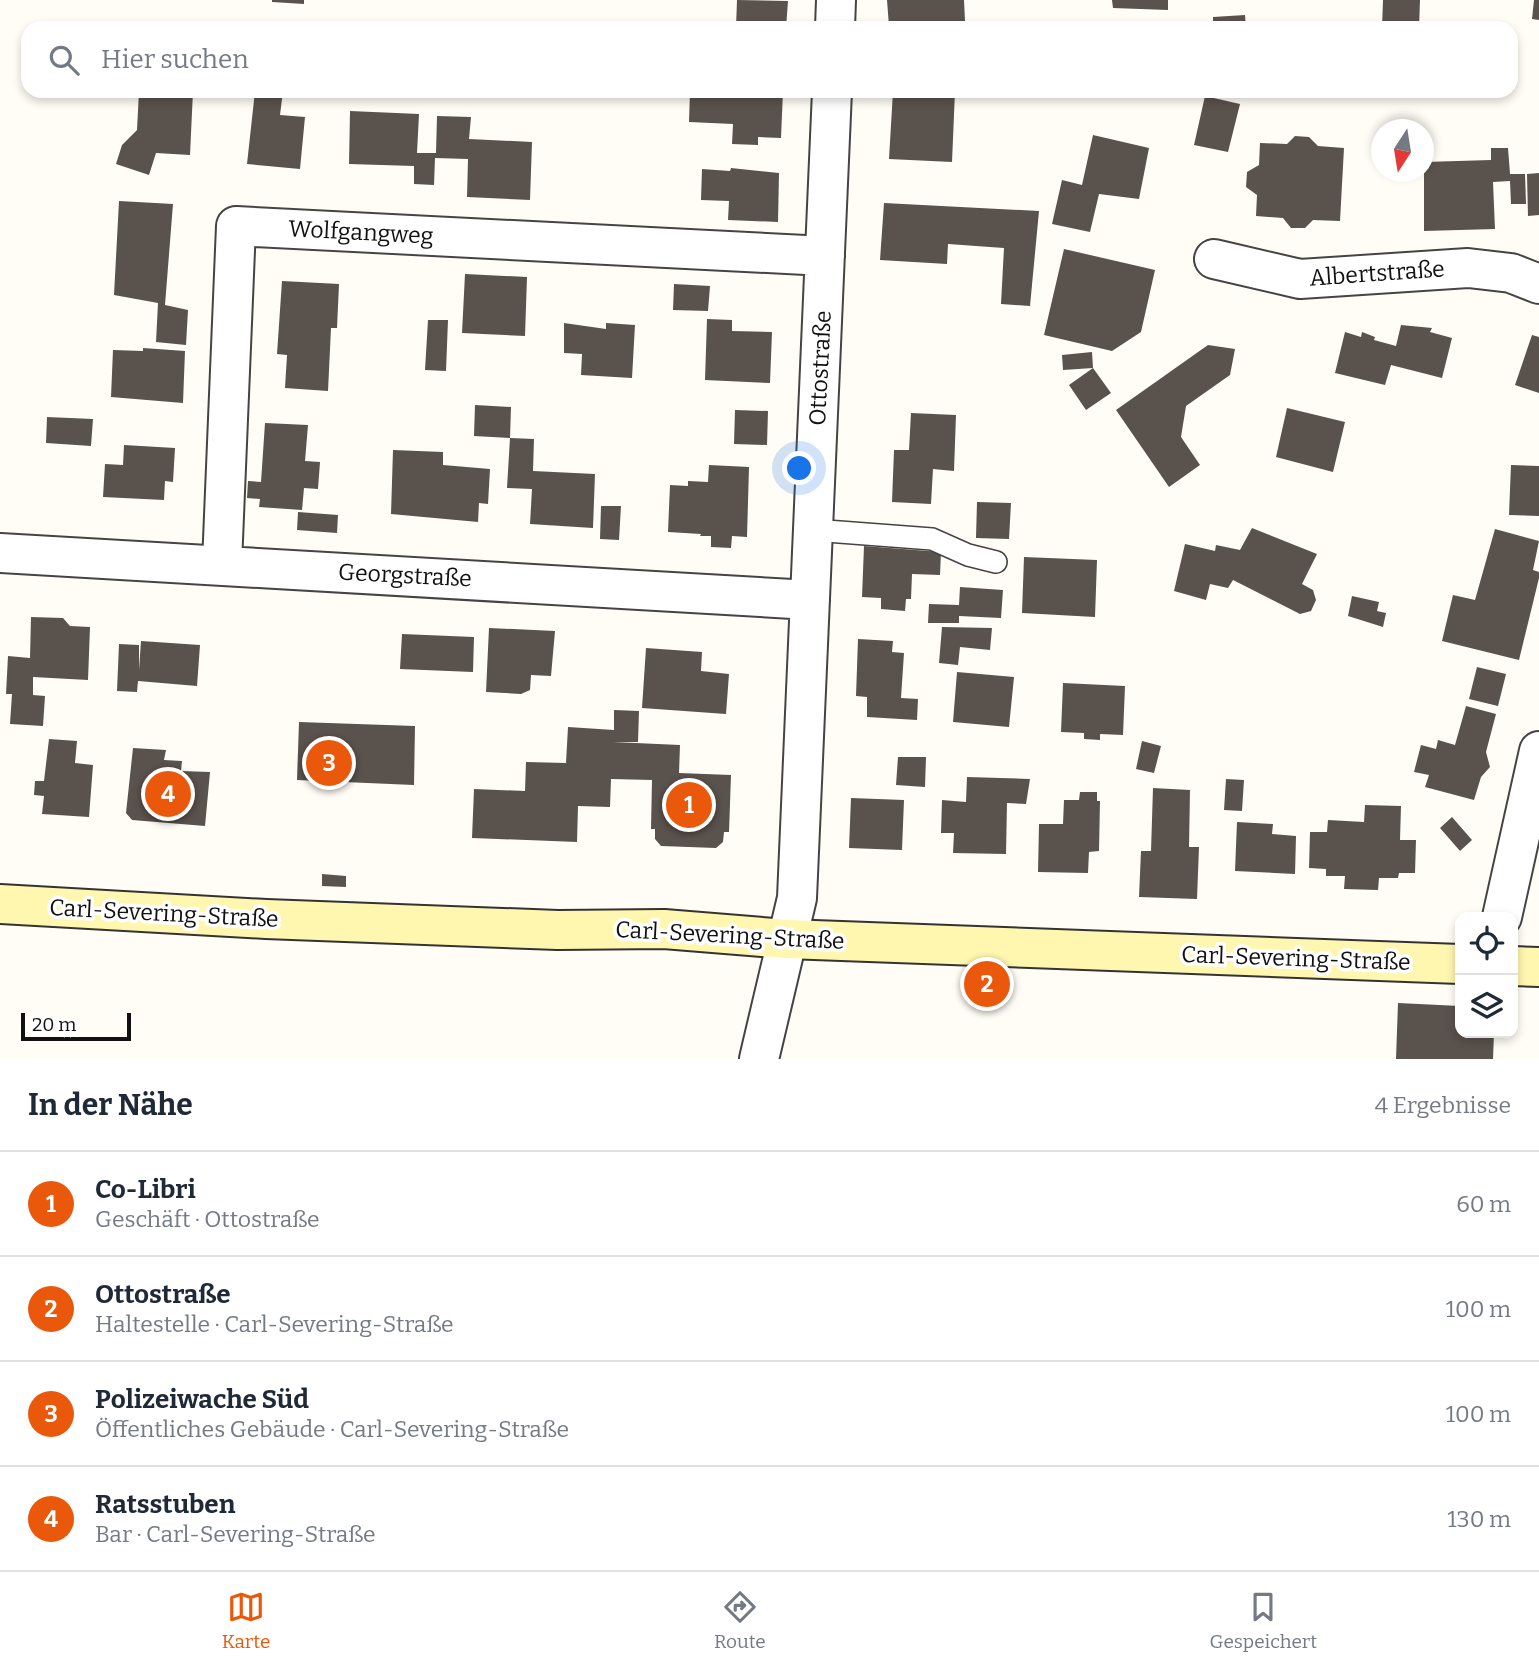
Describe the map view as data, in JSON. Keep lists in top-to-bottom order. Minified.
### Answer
{"streets":{"street":["Wolfgangweg","Albertstraße","Ottostraße","Georgstraße","Carl-Severing-Straße"]},"crossings":[["Wolfgangweg","Ottostraße"],["Wolfgangweg","Georgstraße"],["Ottostraße","Georgstraße"],["Ottostraße","Carl-Severing-Straße"]],"scale_bar":"20 m","north":"bottom","page":{"search":"Hier suchen","pins":["3","4","1","2"],"scale":"20 m","heading":["In der Nähe","4 Ergebnisse"],"list":[{"mark":"1","name":"Co-Libri","note":"Geschäft · Ottostraße","value":"60 m"},{"mark":"2","name":"Ottostraße","note":"Haltestelle · Carl-Severing-Straße","value":"100 m"},{"mark":"3","name":"Polizeiwache Süd","note":"Öffentliches Gebäude · Carl-Severing-Straße","value":"100 m"},{"mark":"4","name":"Ratsstuben","note":"Bar · Carl-Severing-Straße","value":"130 m"}],"nav":["Karte","Route","Gespeichert"]}}
